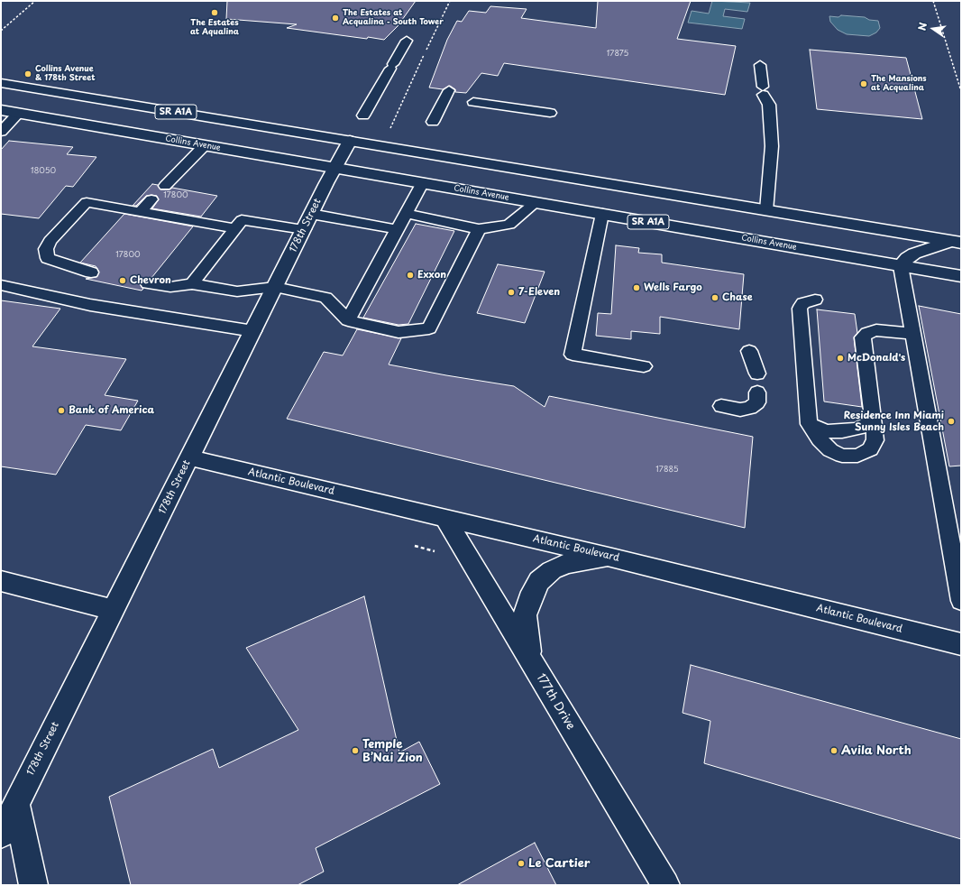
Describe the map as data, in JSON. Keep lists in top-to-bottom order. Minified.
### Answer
{"streets":{"main road":["SR A1A","Collins Avenue","178th Street","Atlantic Boulevard","177th Drive"]},"crossings":[["SR A1A","178th Street"],["Collins Avenue","178th Street"],["178th Street","Atlantic Boulevard"],["Atlantic Boulevard","177th Drive"]],"places":["The Estates at Aqualina","The Estates at Acqualina - South Tower","Collins Avenue & 178th Street","The Mansions at Acqualina","Exxon","Chevron","Wells Fargo","7-Eleven","Chase","McDonald's","Bank of America","Residence Inn Miami Sunny Isles Beach","Temple B’Nai Zion","Avila North","Le Cartier"],"house_numbers":["17875","18050","17800","17800","17885"],"north":"left"}
